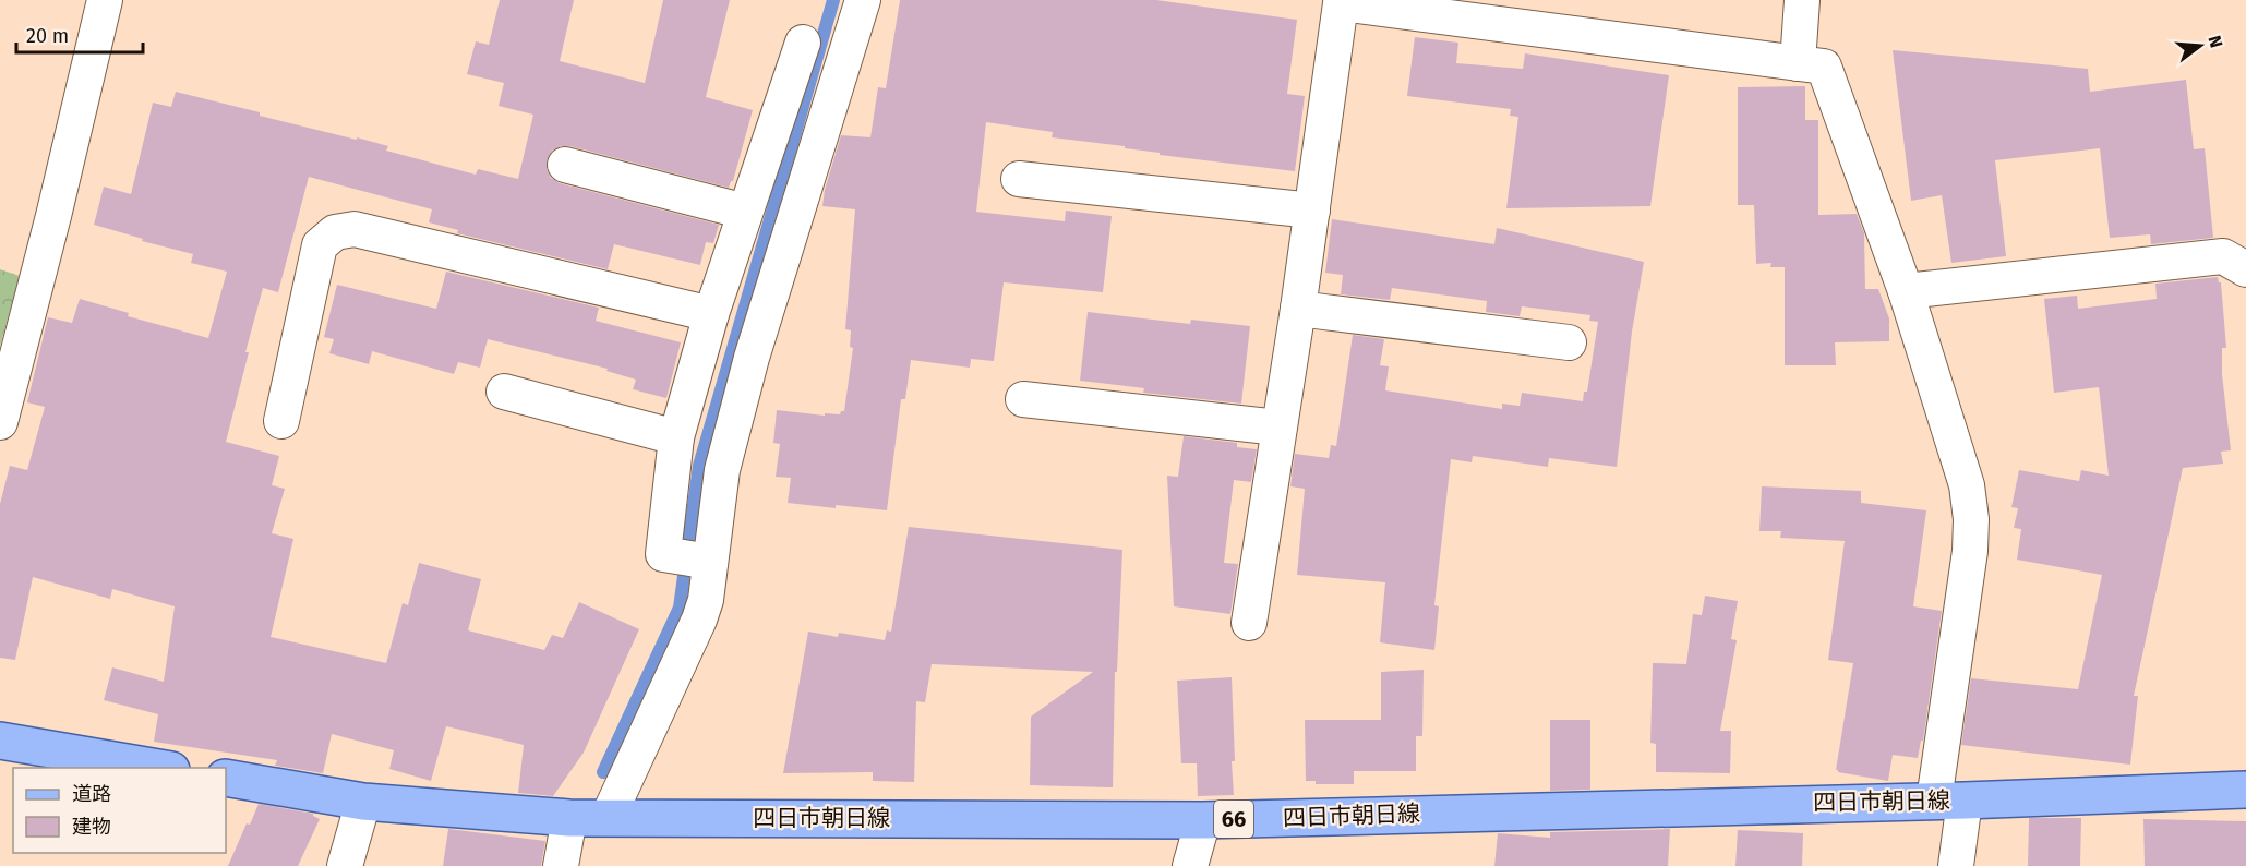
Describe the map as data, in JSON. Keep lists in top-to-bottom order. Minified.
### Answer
{"streets":{"main road":["四日市朝日線","66"]},"legend":["道路","建物"],"scale_bar":"20 m","north":"right"}
